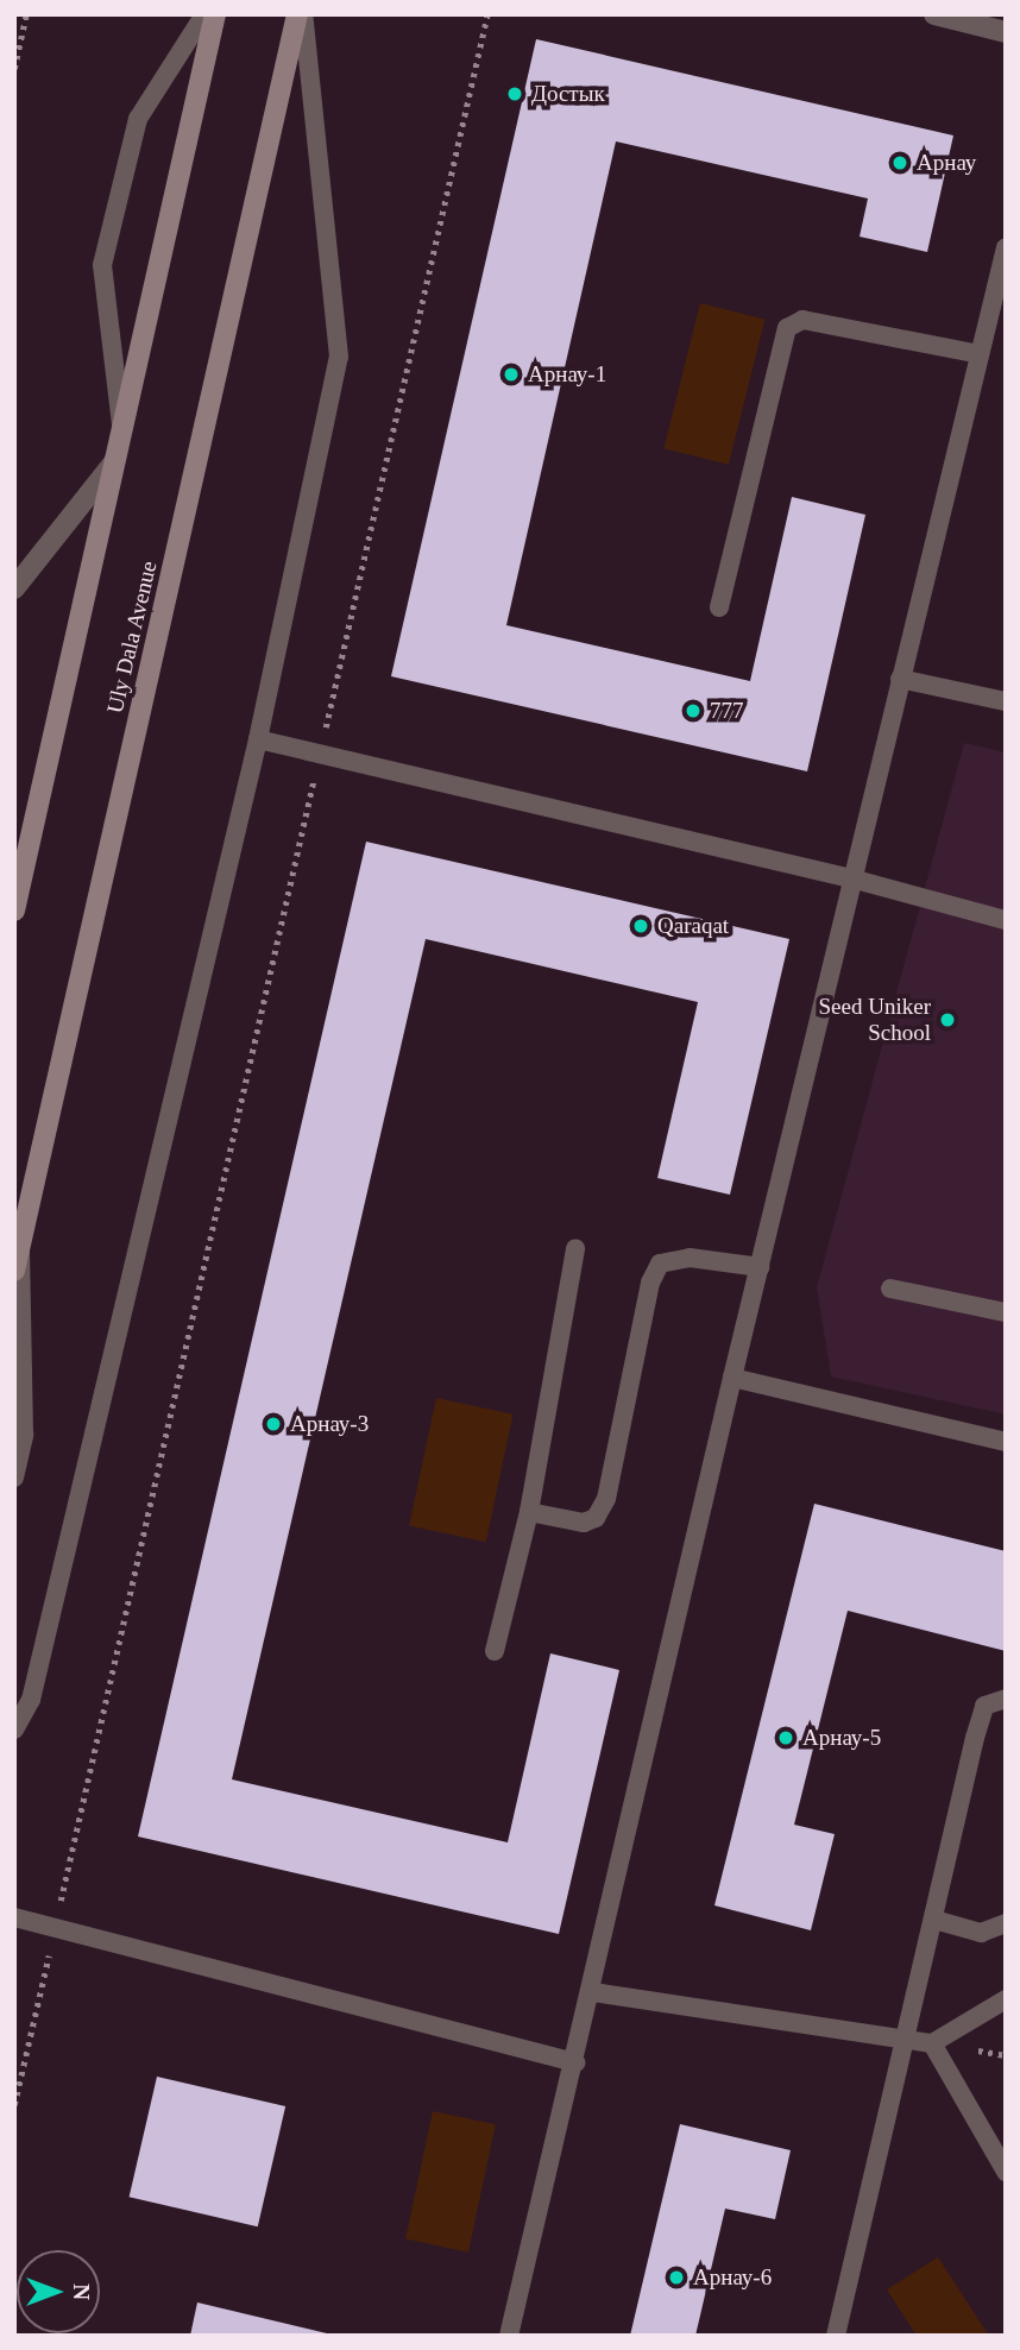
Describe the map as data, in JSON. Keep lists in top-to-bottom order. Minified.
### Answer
{"streets":{"main road":["Uly Dala Avenue"]},"places":["Достык","Арнау","Арнау-1","777","Qaraqat","Seed Uniker School","Арнау-3","Арнау-5","Арнау-6"],"north":"right"}
